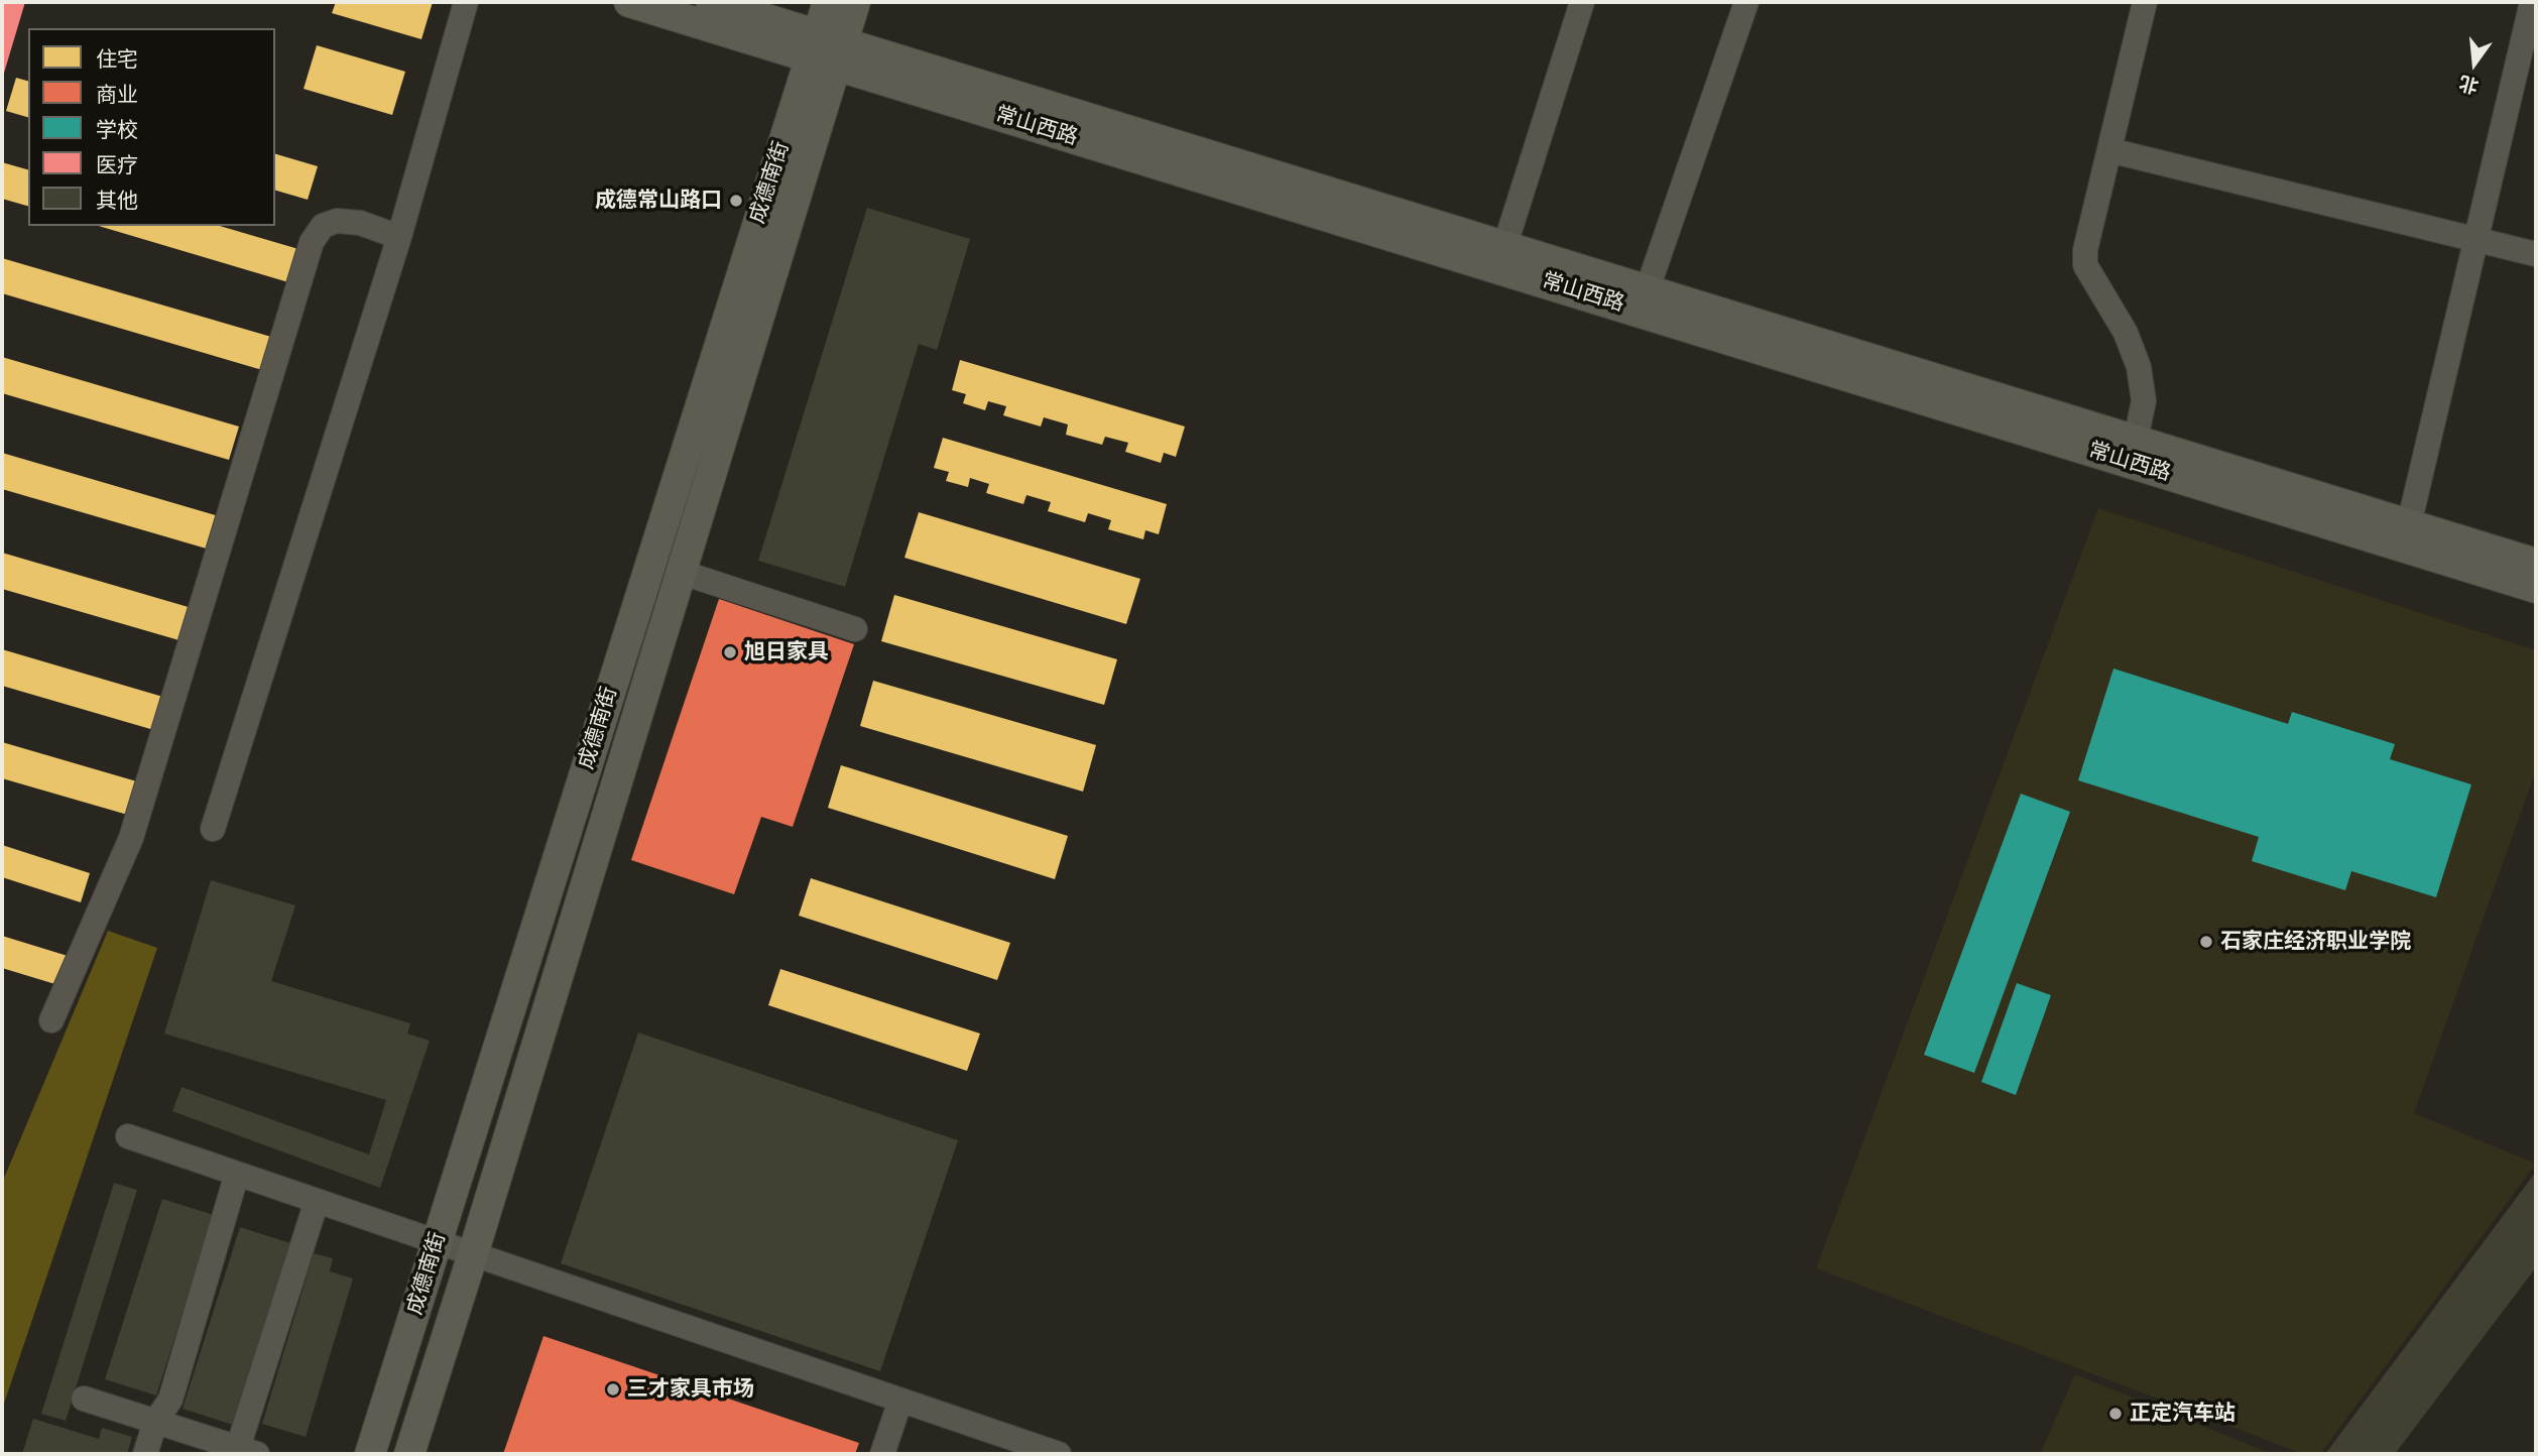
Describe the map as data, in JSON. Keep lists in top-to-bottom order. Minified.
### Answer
{"streets":{"main road":["常山西路","成德南街"]},"crossings":[["常山西路","成德南街"]],"places":["成德常山路口","旭日家具","石家庄经济职业学院","三才家具市场","正定汽车站"],"legend":["住宅","商业","学校","医疗","其他"],"north":"bottom"}
